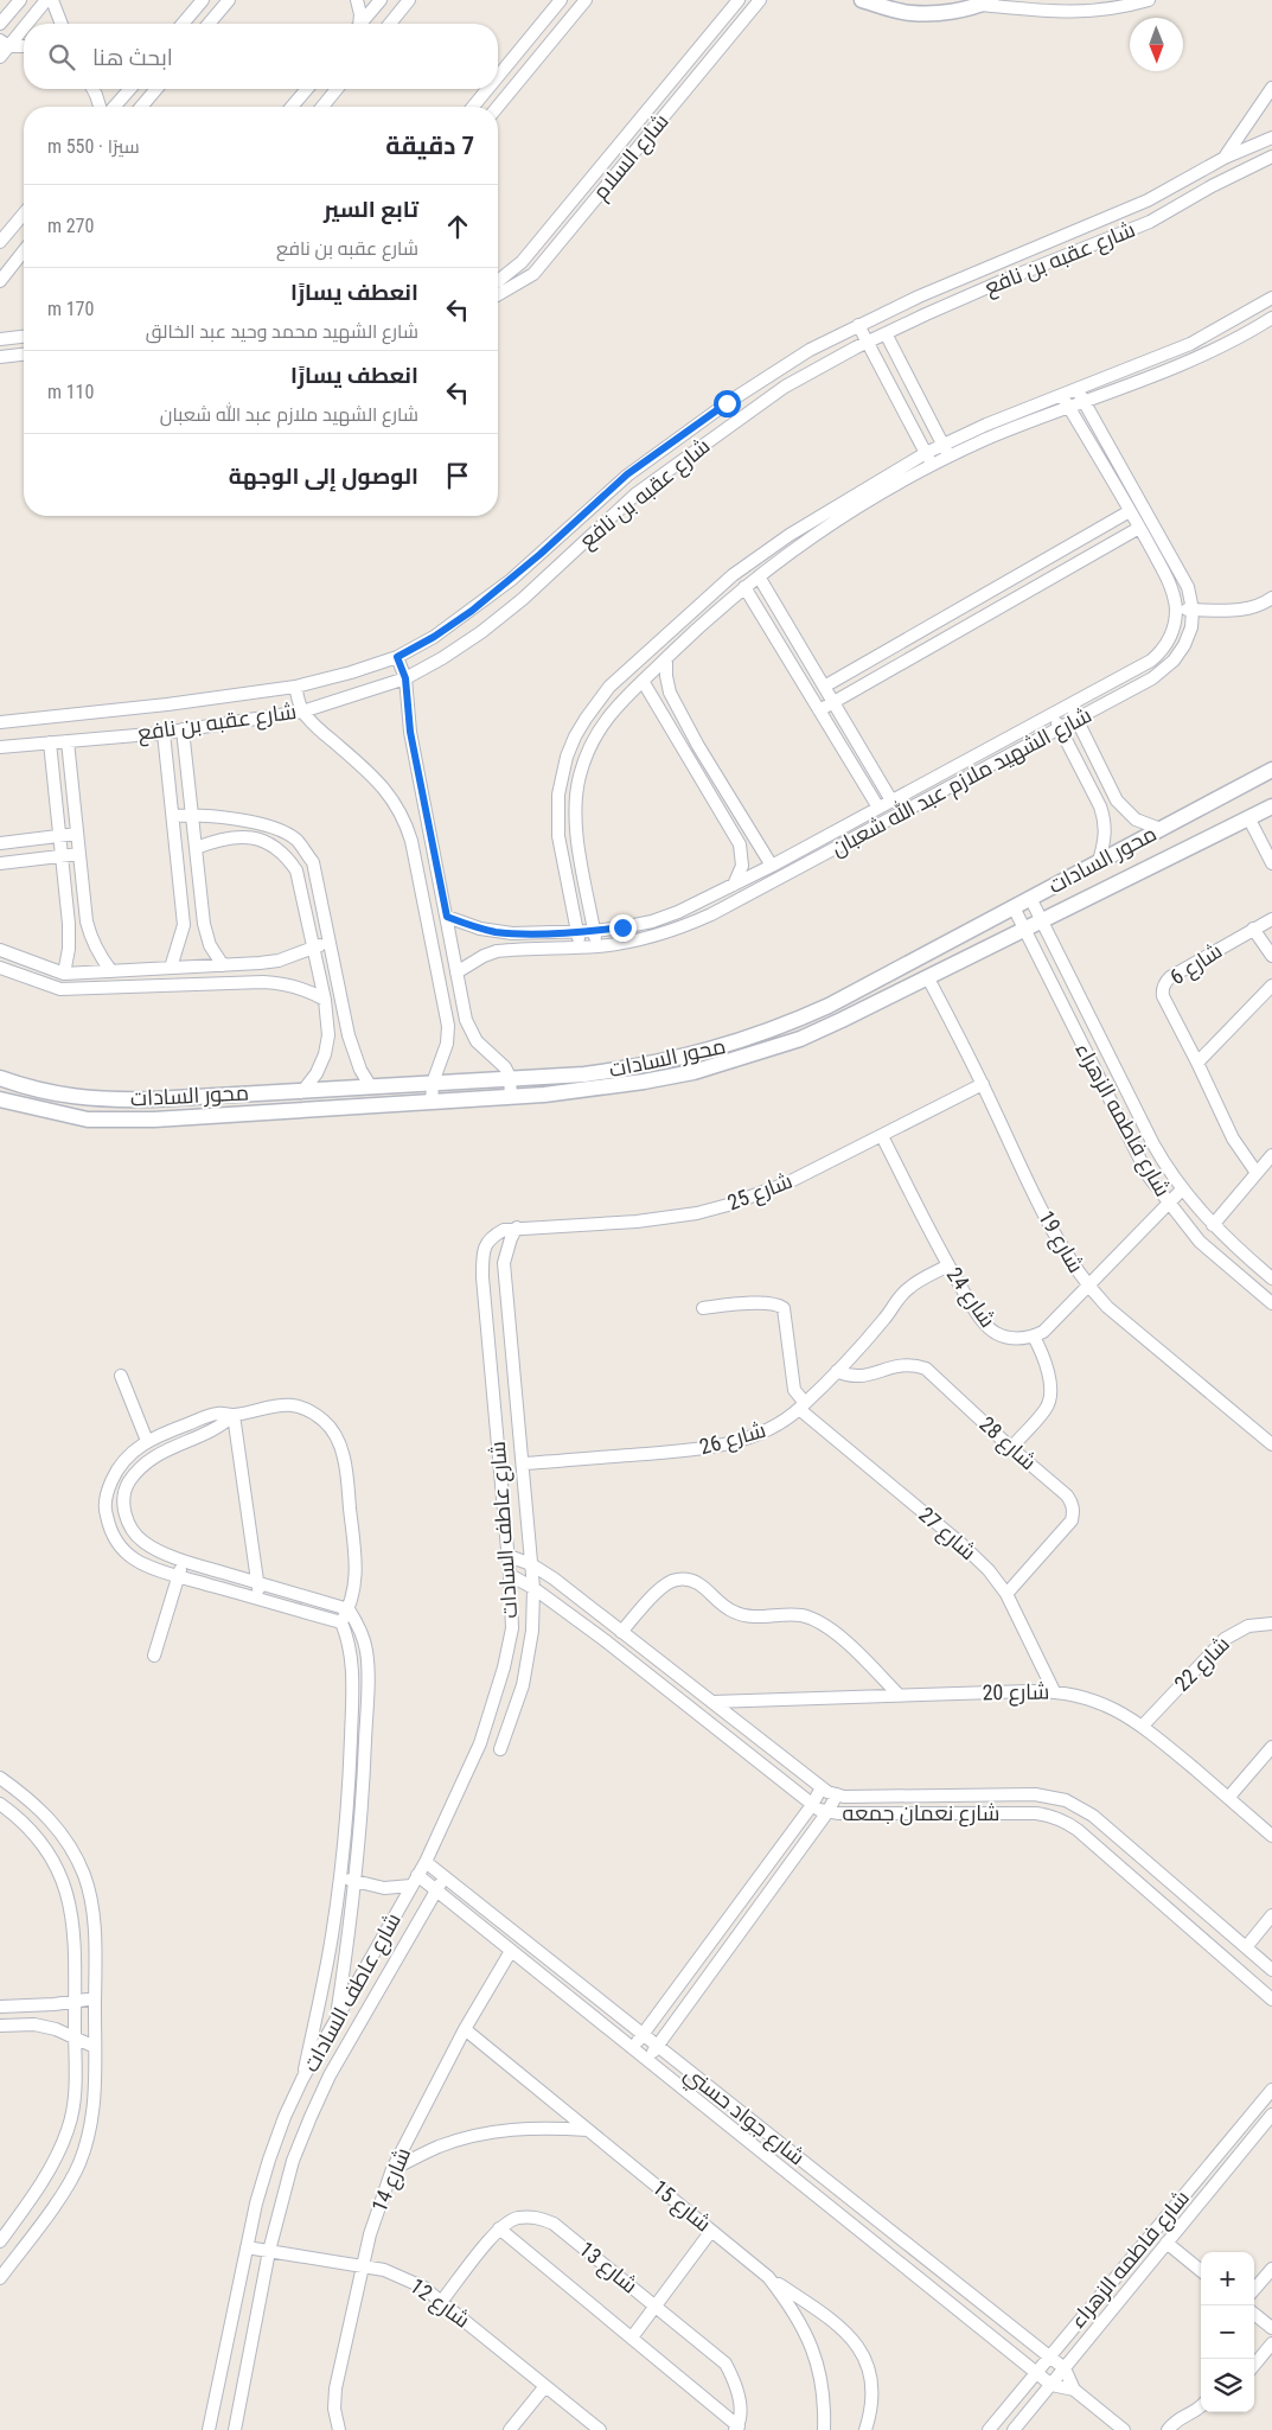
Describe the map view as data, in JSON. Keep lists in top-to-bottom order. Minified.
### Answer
{"streets":{"street":["شارع السلام","شارع عقبه بن نافع","شارع الشهيد ملازم عبد الله شعبان","محور السادات","شارع 6","شارع فاطمه الزهراء","شارع 25","شارع 19","شارع 24","شارع 26","شارع 28","شارع عاطف السادات","شارع 27","شارع 22","شارع 20","شارع نعمان جمعه","شارع جواد حسني","شارع 14","شارع 15","شارع 13","شارع 12"]},"crossings":[["محور السادات","شارع فاطمه الزهراء"],["محور السادات","شارع 19"],["شارع فاطمه الزهراء","شارع جواد حسني"],["شارع 25","شارع 19"],["شارع 25","شارع 24"],["شارع 25","شارع عاطف السادات"],["شارع 24","شارع 26"],["شارع 26","شارع 28"],["شارع 26","شارع عاطف السادات"],["شارع 26","شارع 27"],["شارع 28","شارع 27"],["شارع عاطف السادات","شارع نعمان جمعه"],["شارع عاطف السادات","شارع جواد حسني"],["شارع عاطف السادات","شارع 12"],["شارع 27","شارع 20"],["شارع 22","شارع 20"],["شارع 20","شارع نعمان جمعه"],["شارع جواد حسني","شارع 14"],["شارع 14","شارع 15"],["شارع 14","شارع 12"]],"north":"bottom","page":{"search":"ابحث هنا","heading":["7 دقيقة","سيرًا · 550 m"],"list":[["تابع السير","شارع عقبه بن نافع","270 m"],["انعطف يسارًا","شارع الشهيد محمد وحيد عبد الخالق","170 m"],["انعطف يسارًا","شارع الشهيد ملازم عبد الله شعبان","110 m"],"الوصول إلى الوجهة"],"map_buttons":["+","−"]}}
